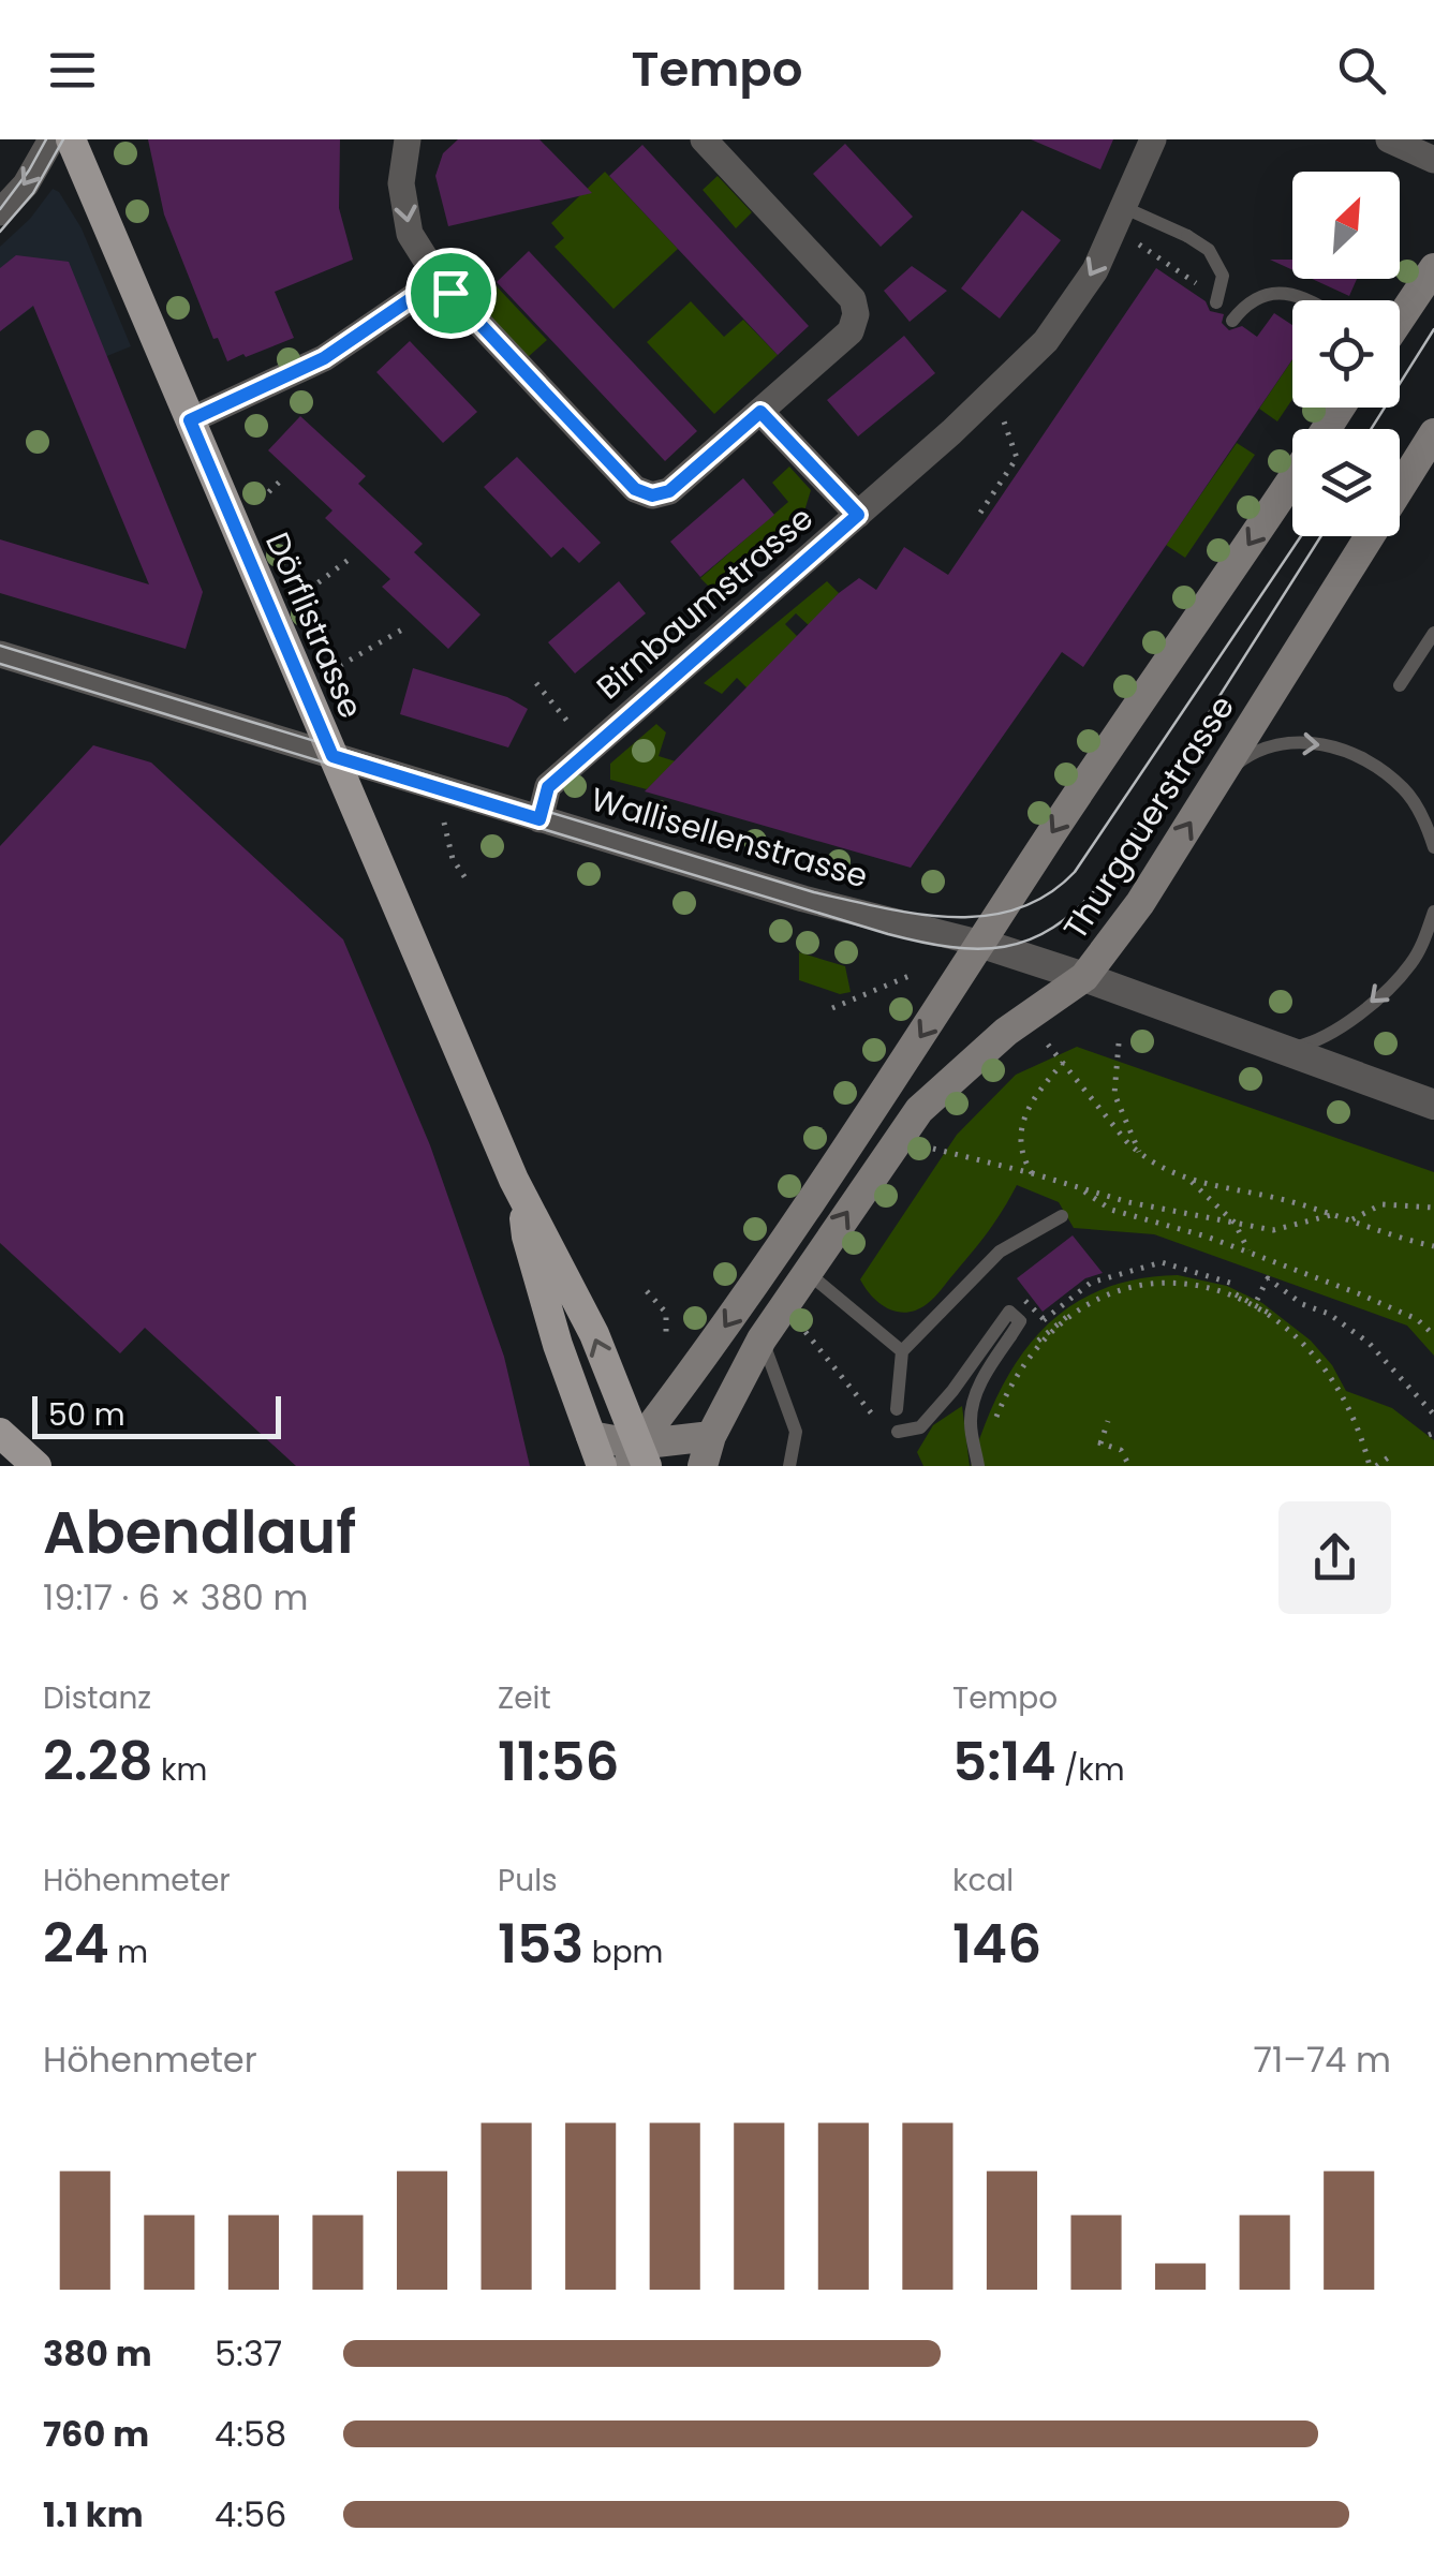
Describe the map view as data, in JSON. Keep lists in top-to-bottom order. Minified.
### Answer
{"streets":{"main road":["Dörflistrasse","Thurgauerstrasse"],"street":["Birnbaumstrasse","Wallisellenstrasse"]},"crossings":[["Birnbaumstrasse","Wallisellenstrasse"],["Dörflistrasse","Thurgauerstrasse"],["Dörflistrasse","Wallisellenstrasse"],["Thurgauerstrasse","Wallisellenstrasse"]],"one_way":["Birnbaumstrasse"],"scale_bar":"50 m","north":"top right","page":{"header":"Tempo","scale":"50 m","heading":["Abendlauf","19:17 · 6 × 380 m"],"stats":[["Distanz","2.28 km"],["Zeit","11:56"],["Tempo","5:14 /km"],["Höhenmeter","24 m"],["Puls","153 bpm"],["kcal","146"]],"chart":["Höhenmeter","71–74 m"],"list":[{"name":"380 m","note":"5:37"},{"name":"760 m","note":"4:58"},{"name":"1.1 km","note":"4:56"}]}}
